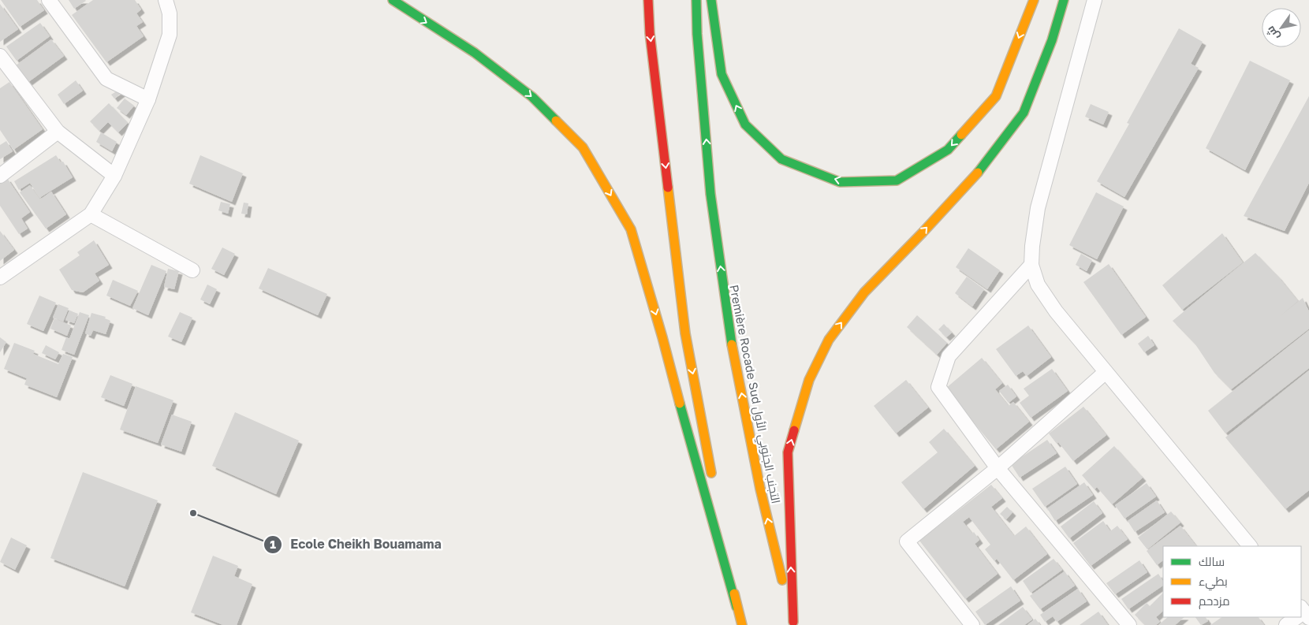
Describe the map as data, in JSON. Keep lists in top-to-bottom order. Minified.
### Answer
{"streets":{"highway":["Première Rocade Sud التجنب الجنوبي الأول"]},"places":["Ecole Cheikh Bouamama"],"legend":["سالك","بطيء","مزدحم"],"north":"bottom left"}
